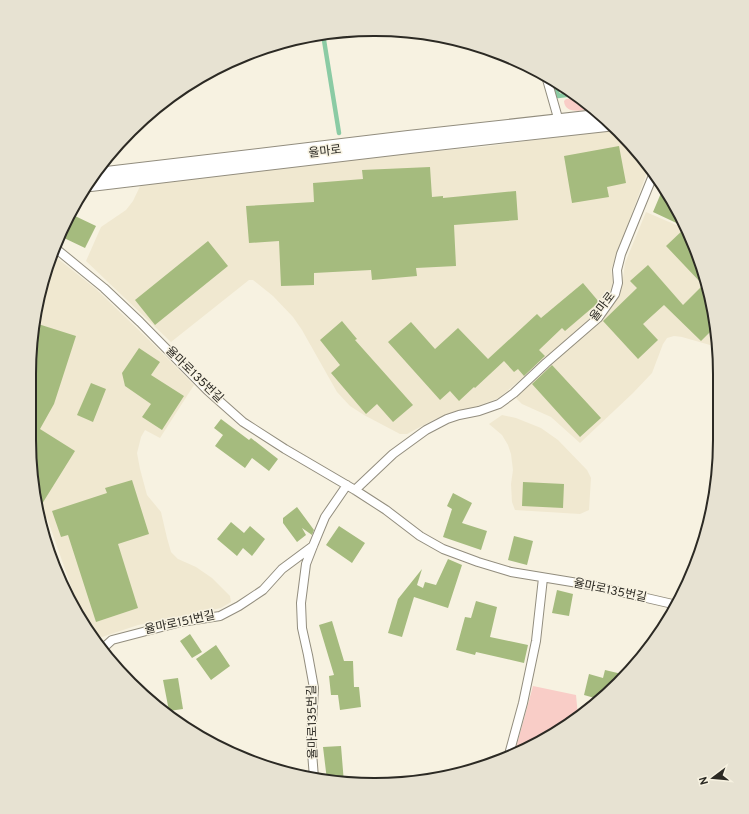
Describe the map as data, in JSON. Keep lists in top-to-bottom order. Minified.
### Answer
{"streets":{"street":["율마로"],"lane":["율마로135번길","율마로151번길"]},"crossings":[["율마로","율마로135번길"],["율마로135번길","율마로151번길"]],"north":"left"}
